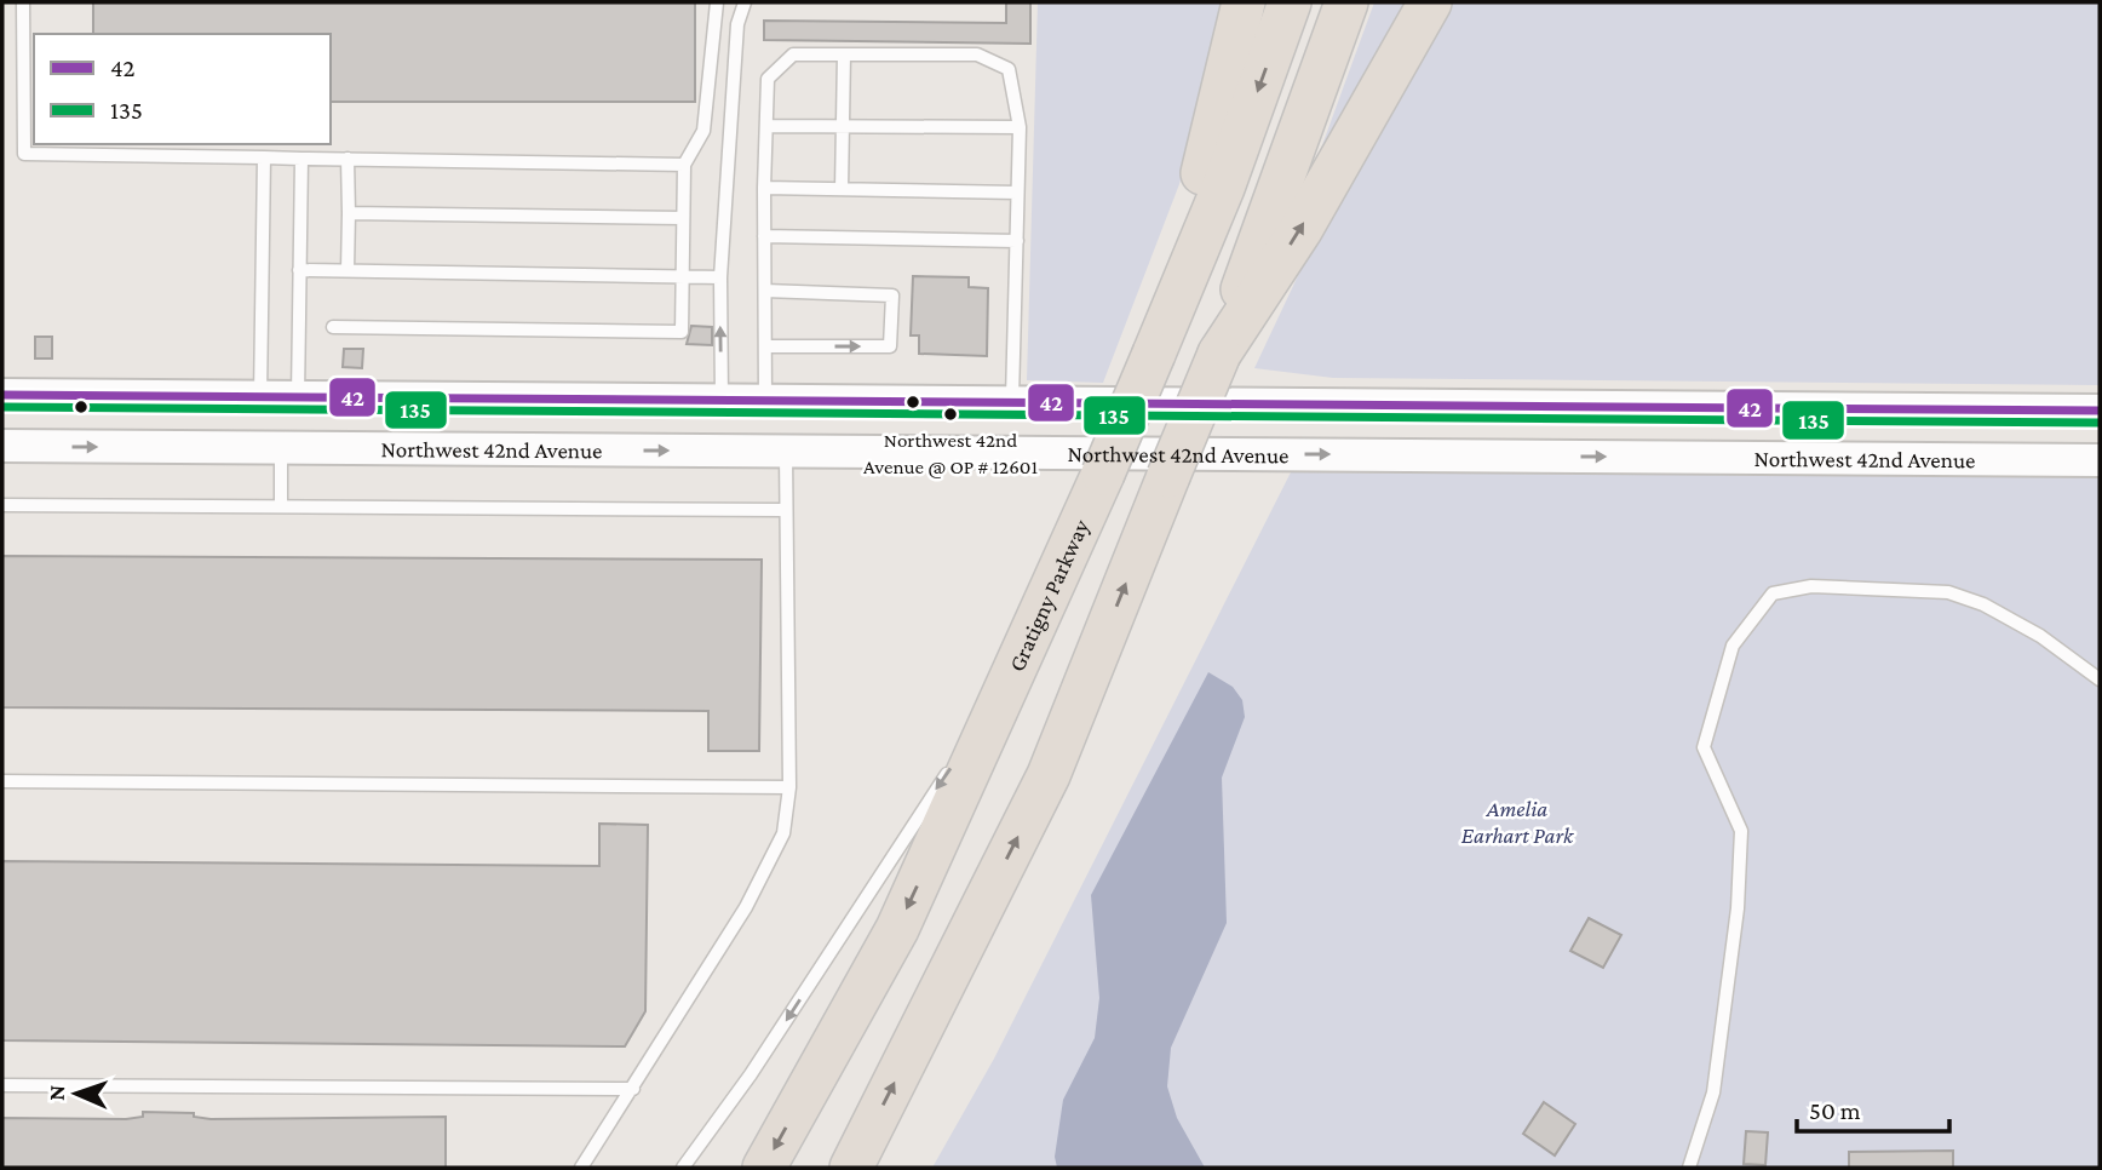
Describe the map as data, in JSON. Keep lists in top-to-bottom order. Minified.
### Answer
{"streets":{"highway":["Gratigny Parkway"],"main road":["Northwest 42nd Avenue"]},"parks":["Amelia Earhart Park"],"places":["Northwest 42nd Avenue @ OP # 12601"],"lines":["transit line 42","transit line 135"],"legend":["42","135"],"scale_bar":"50 m","north":"left"}
